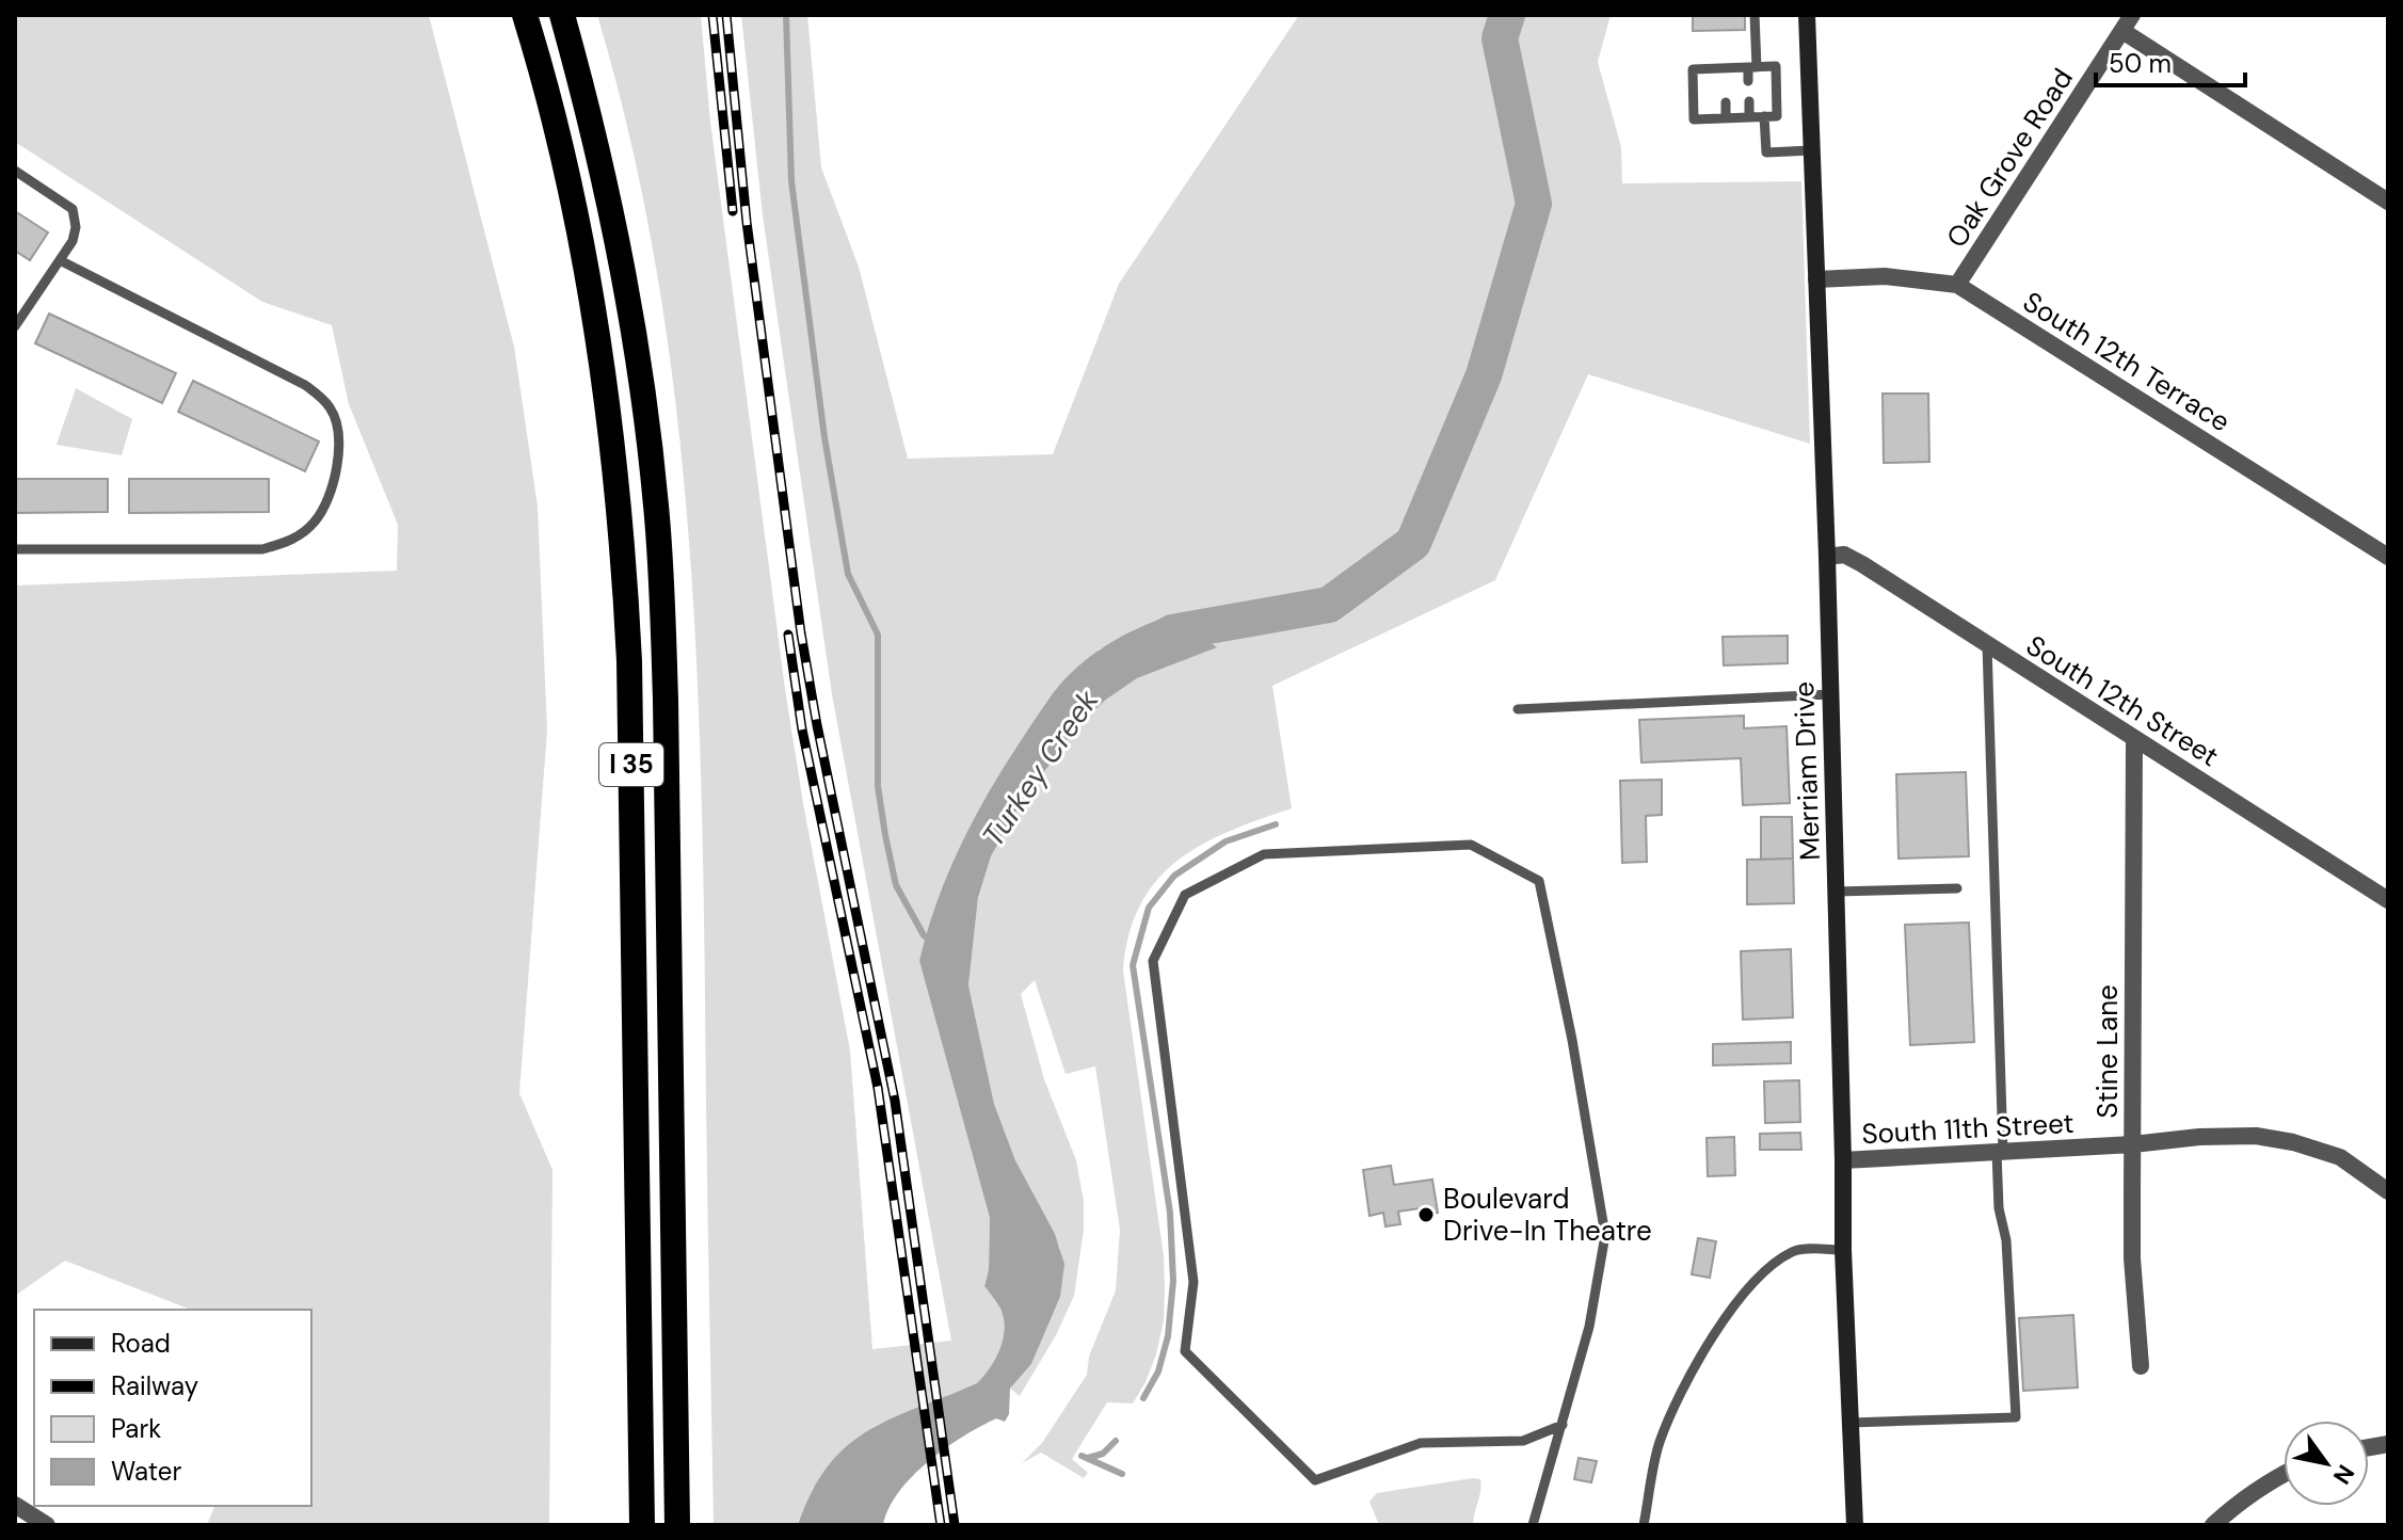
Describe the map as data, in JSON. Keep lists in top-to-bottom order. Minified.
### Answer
{"streets":{"highway":["I 35"],"main road":["Merriam Drive"],"street":["Oak Grove Road","South 12th Terrace","South 12th Street","Stine Lane","South 11th Street"]},"crossings":[["Oak Grove Road","South 12th Terrace"],["South 12th Terrace","Merriam Drive"],["South 12th Street","Merriam Drive"],["South 12th Street","Stine Lane"],["Merriam Drive","South 11th Street"],["Stine Lane","South 11th Street"]],"water":["Turkey Creek"],"places":["Boulevard Drive-In Theatre"],"legend":["Road","Railway","Park","Water"],"scale_bar":"50 m","north":"bottom right"}
